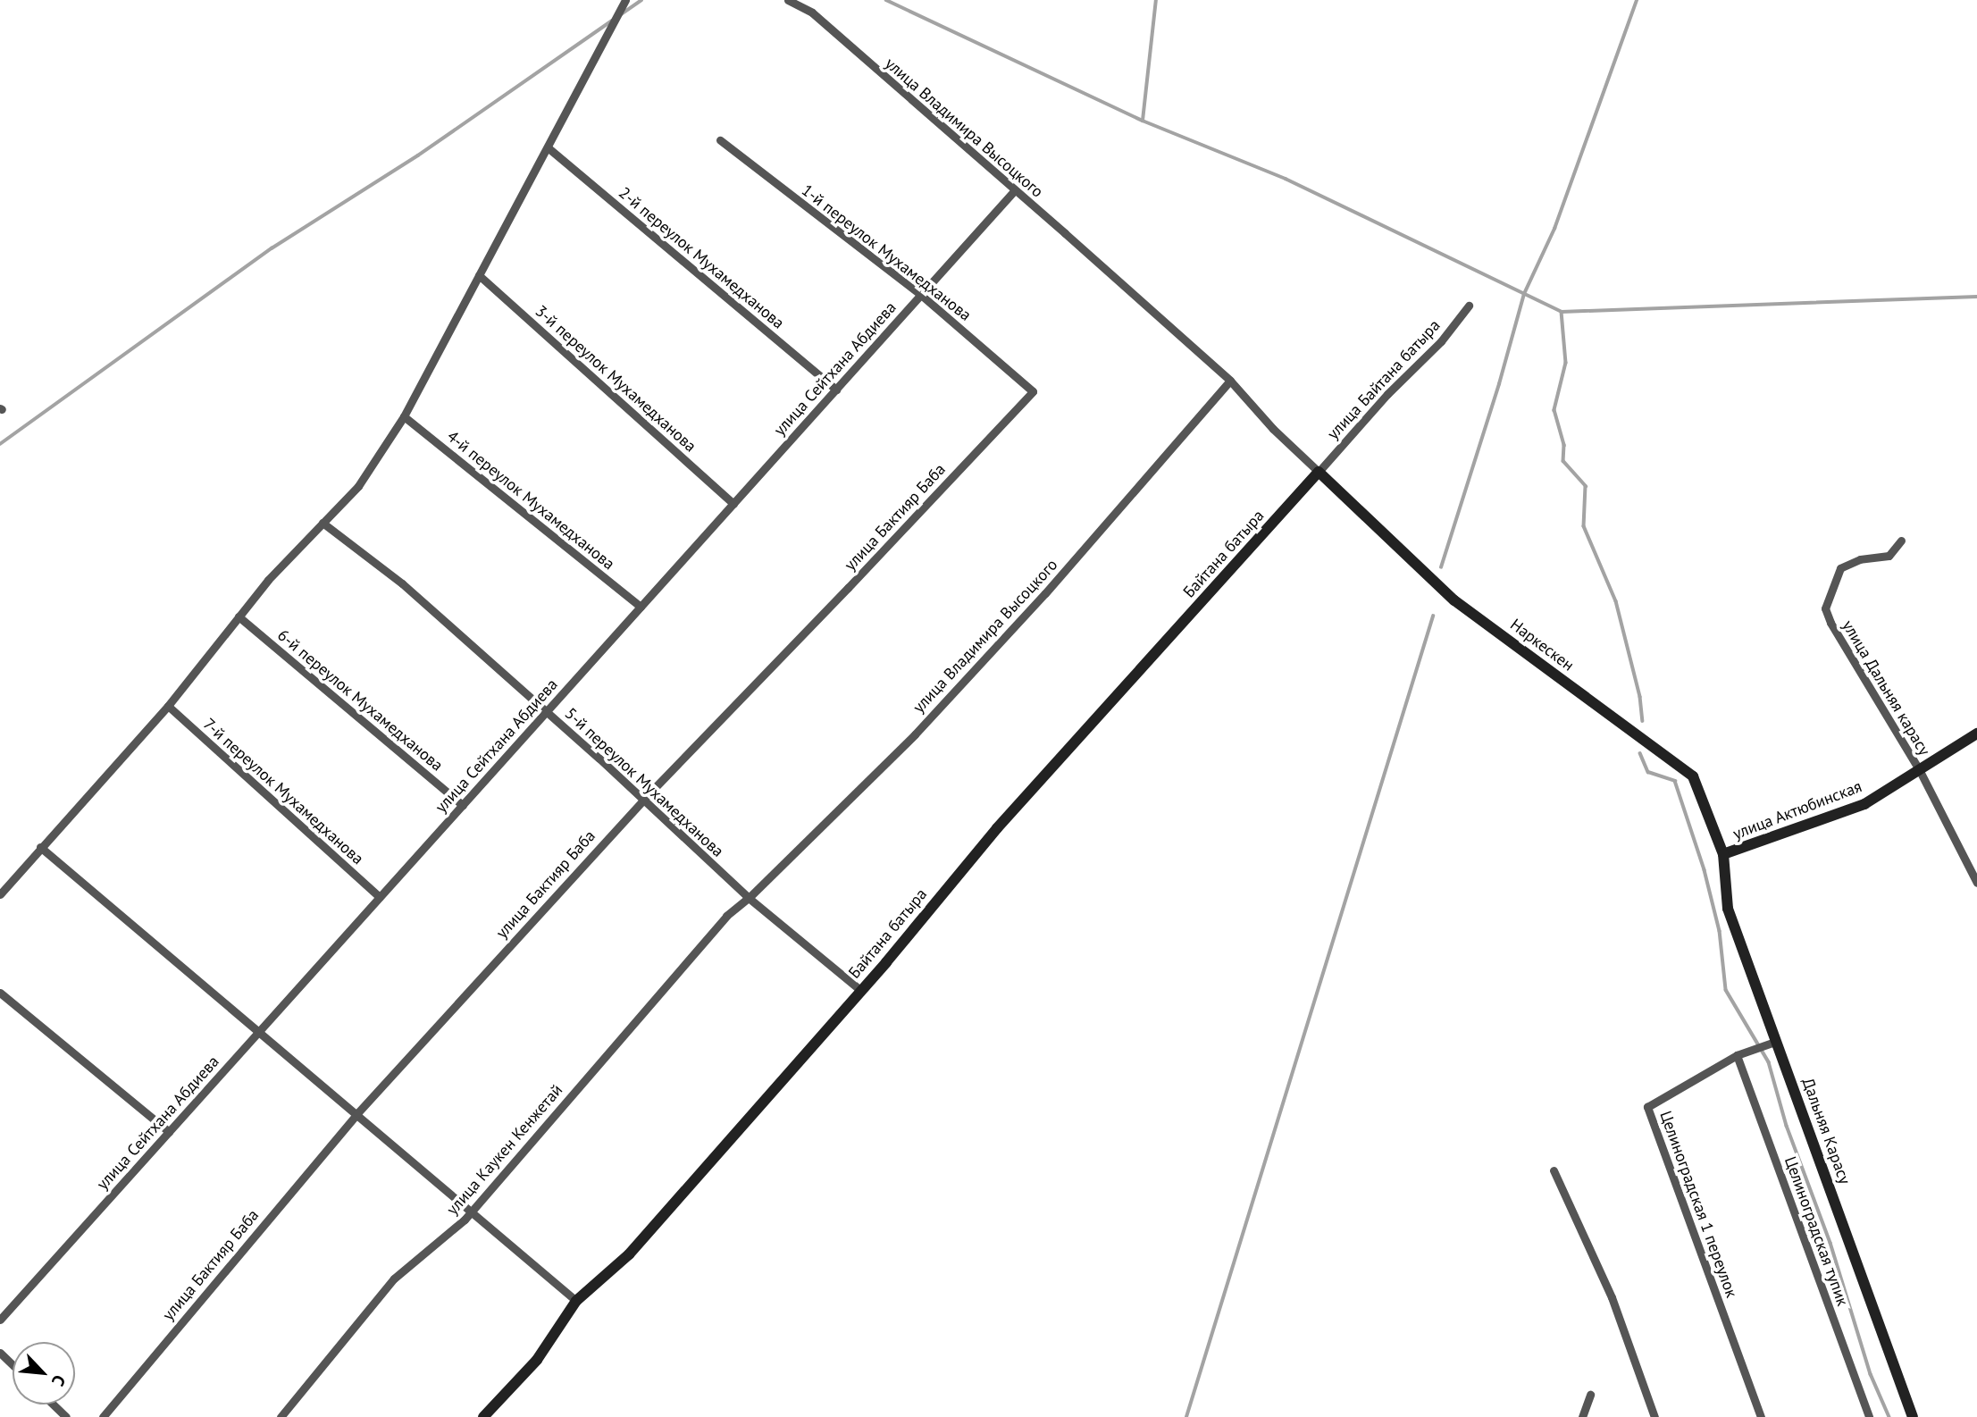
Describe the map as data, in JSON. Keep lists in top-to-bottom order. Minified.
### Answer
{"streets":{"street":["улица Владимира Высоцкого","1-й переулок Мухамедханова","2-й переулок Мухамедханова","улица Сейтхана Абдиева","3-й переулок Мухамедханова","улица Байтана батыра","4-й переулок Мухамедханова","улица Бактияр Баба","Байтана батыра","Наркескен","улица Дальняя карасу","6-й переулок Мухамедханова","5-й переулок Мухамедханова","7-й переулок Мухамедханова","улица Актюбинская","Дальняя Карасу","улица Каукен Кенжетай","Целиноградская 1 переулок","Целиноградская тупик"]},"crossings":[["улица Владимира Высоцкого","улица Сейтхана Абдиева"],["улица Владимира Высоцкого","улица Байтана батыра"],["улица Владимира Высоцкого","Байтана батыра"],["улица Владимира Высоцкого","Наркескен"],["улица Владимира Высоцкого","5-й переулок Мухамедханова"],["улица Владимира Высоцкого","улица Каукен Кенжетай"],["1-й переулок Мухамедханова","улица Сейтхана Абдиева"],["1-й переулок Мухамедханова","улица Бактияр Баба"],["2-й переулок Мухамедханова","улица Сейтхана Абдиева"],["улица Сейтхана Абдиева","3-й переулок Мухамедханова"],["улица Сейтхана Абдиева","4-й переулок Мухамедханова"],["улица Сейтхана Абдиева","6-й переулок Мухамедханова"],["улица Сейтхана Абдиева","5-й переулок Мухамедханова"],["улица Сейтхана Абдиева","7-й переулок Мухамедханова"],["улица Байтана батыра","Байтана батыра"],["улица Байтана батыра","Наркескен"],["улица Бактияр Баба","5-й переулок Мухамедханова"],["Байтана батыра","Наркескен"],["Байтана батыра","5-й переулок Мухамедханова"],["Наркескен","улица Актюбинская"],["Наркескен","Дальняя Карасу"],["улица Дальняя карасу","улица Актюбинская"],["5-й переулок Мухамедханова","улица Каукен Кенжетай"],["улица Актюбинская","Дальняя Карасу"],["Целиноградская 1 переулок","Целиноградская тупик"]],"north":"bottom right"}
